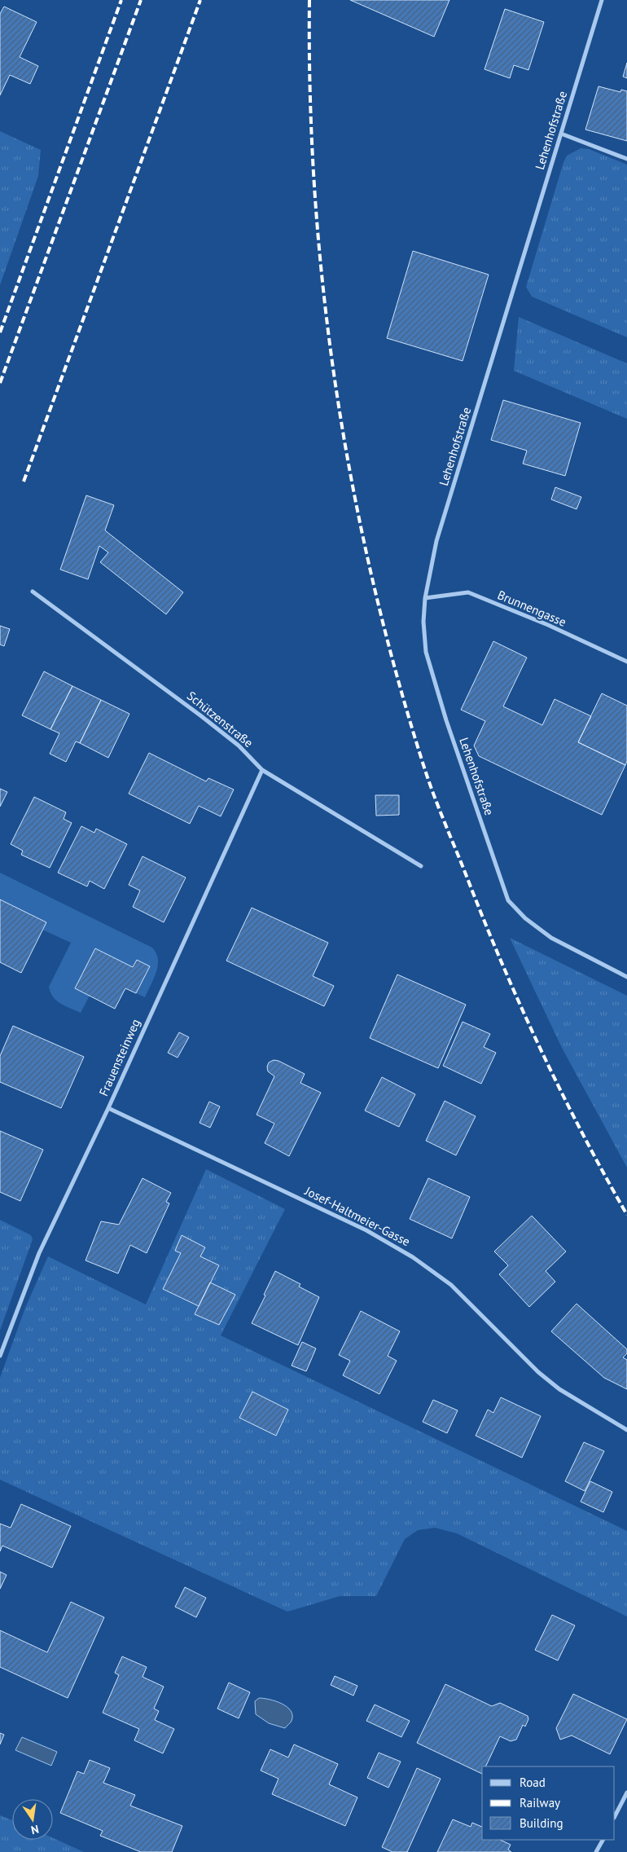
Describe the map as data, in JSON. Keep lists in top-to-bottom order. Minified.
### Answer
{"streets":{"street":["Lehenhofstraße","Brunnengasse","Schützenstraße","Frauensteinweg","Josef-Haltmeier-Gasse"]},"crossings":[["Lehenhofstraße","Brunnengasse"],["Schützenstraße","Frauensteinweg"],["Frauensteinweg","Josef-Haltmeier-Gasse"]],"legend":["Road","Railway","Building"],"north":"bottom"}
